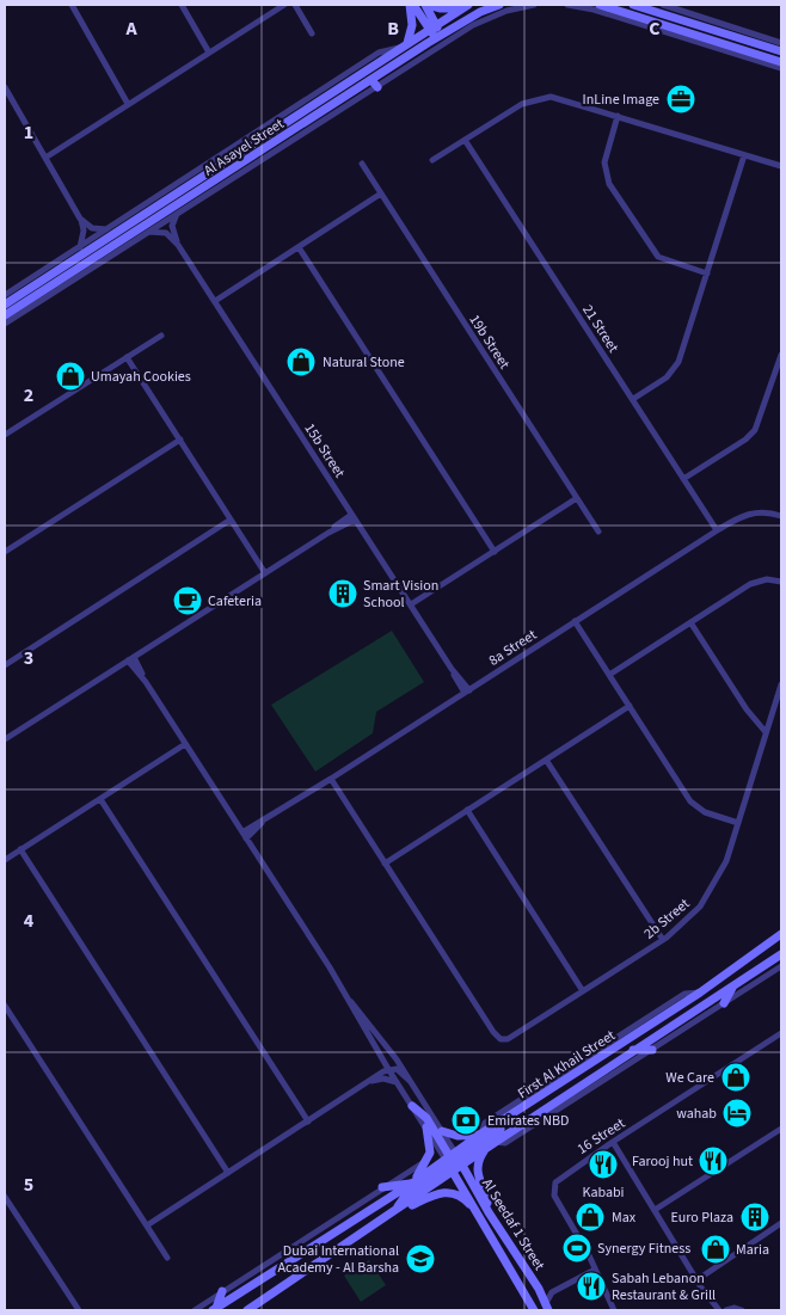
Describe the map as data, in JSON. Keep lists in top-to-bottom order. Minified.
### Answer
{"streets":{"street":["Al Asayel Street","21 Street","19b Street","15b Street","8a Street","2b Street","First Al Khail Street","16 Street","Al Seedaf 1 Street"]},"crossings":[["21 Street","8a Street"],["15b Street","8a Street"],["First Al Khail Street","Al Seedaf 1 Street"]],"places":{"office":["InLine Image"],"shop":["Natural Stone","Umayah Cookies","We Care","Max","Maria"],"building":["Smart Vision School","Euro Plaza"],"cafe":["Cafeteria"],"hotel":["wahab"],"bank":["Emirates NBD"],"restaurant":["Farooj hut","Kababi","Sabah Lebanon Restaurant & Grill"],"sports":["Synergy Fitness"],"school or university":["Dubai International Academy - Al Barsha"]},"grid":{"columns":["A","B","C"],"rows":["1","2","3","4","5"]}}
